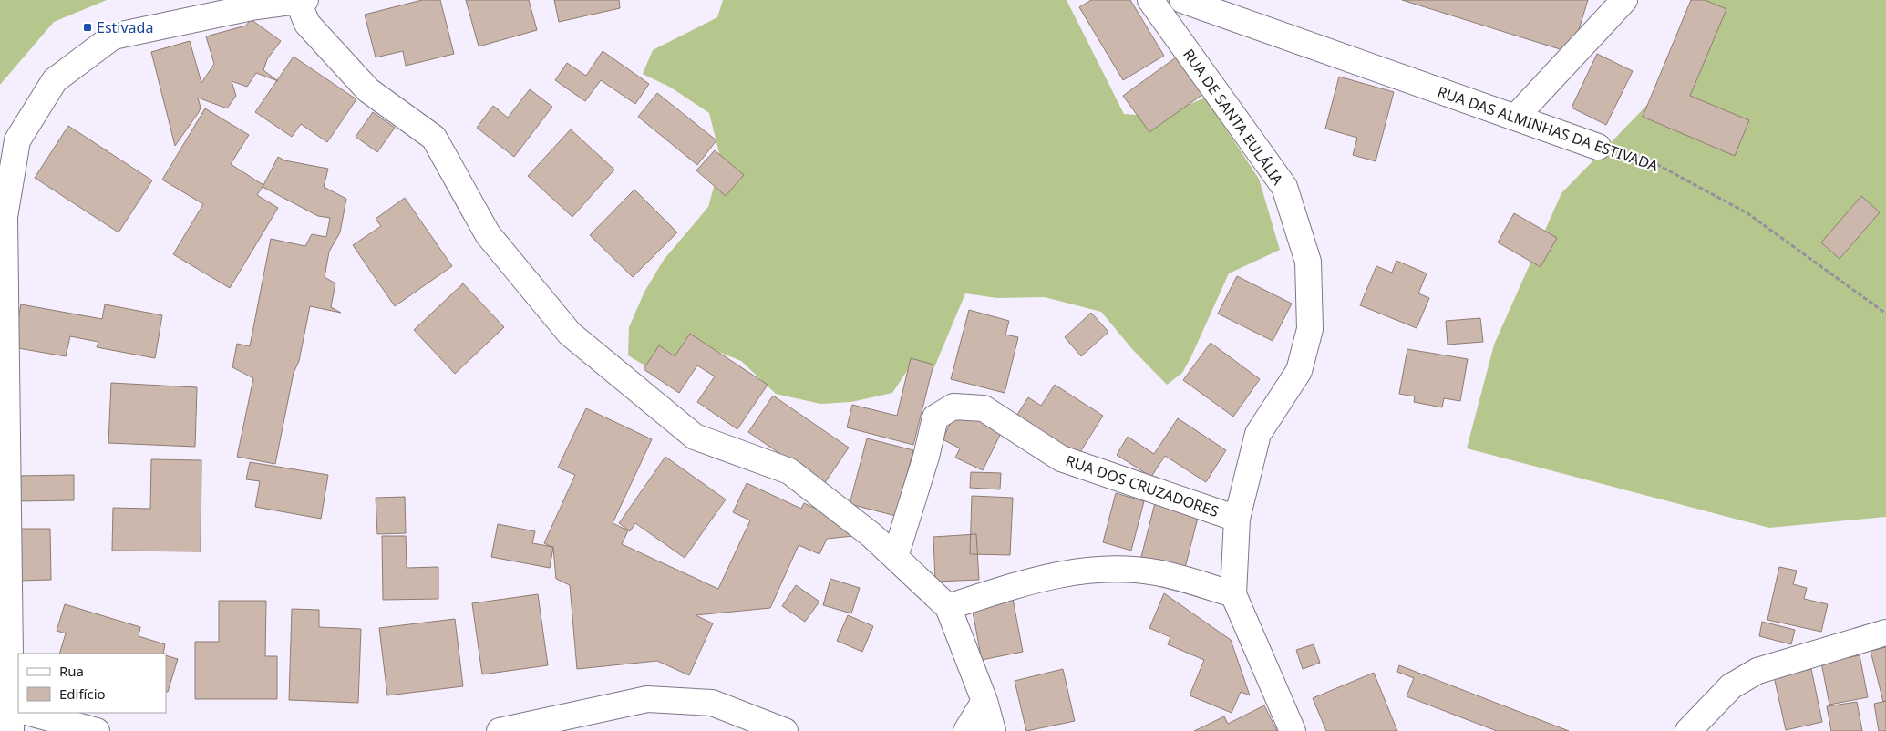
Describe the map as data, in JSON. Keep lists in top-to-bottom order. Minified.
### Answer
{"streets":{"street":["RUA DE SANTA EULÁLIA","RUA DAS ALMINHAS DA ESTIVADA","RUA DOS CRUZADORES"]},"crossings":[["RUA DE SANTA EULÁLIA","RUA DOS CRUZADORES"]],"places":{"transit":["Estivada"]},"legend":["Rua","Edifício"]}
